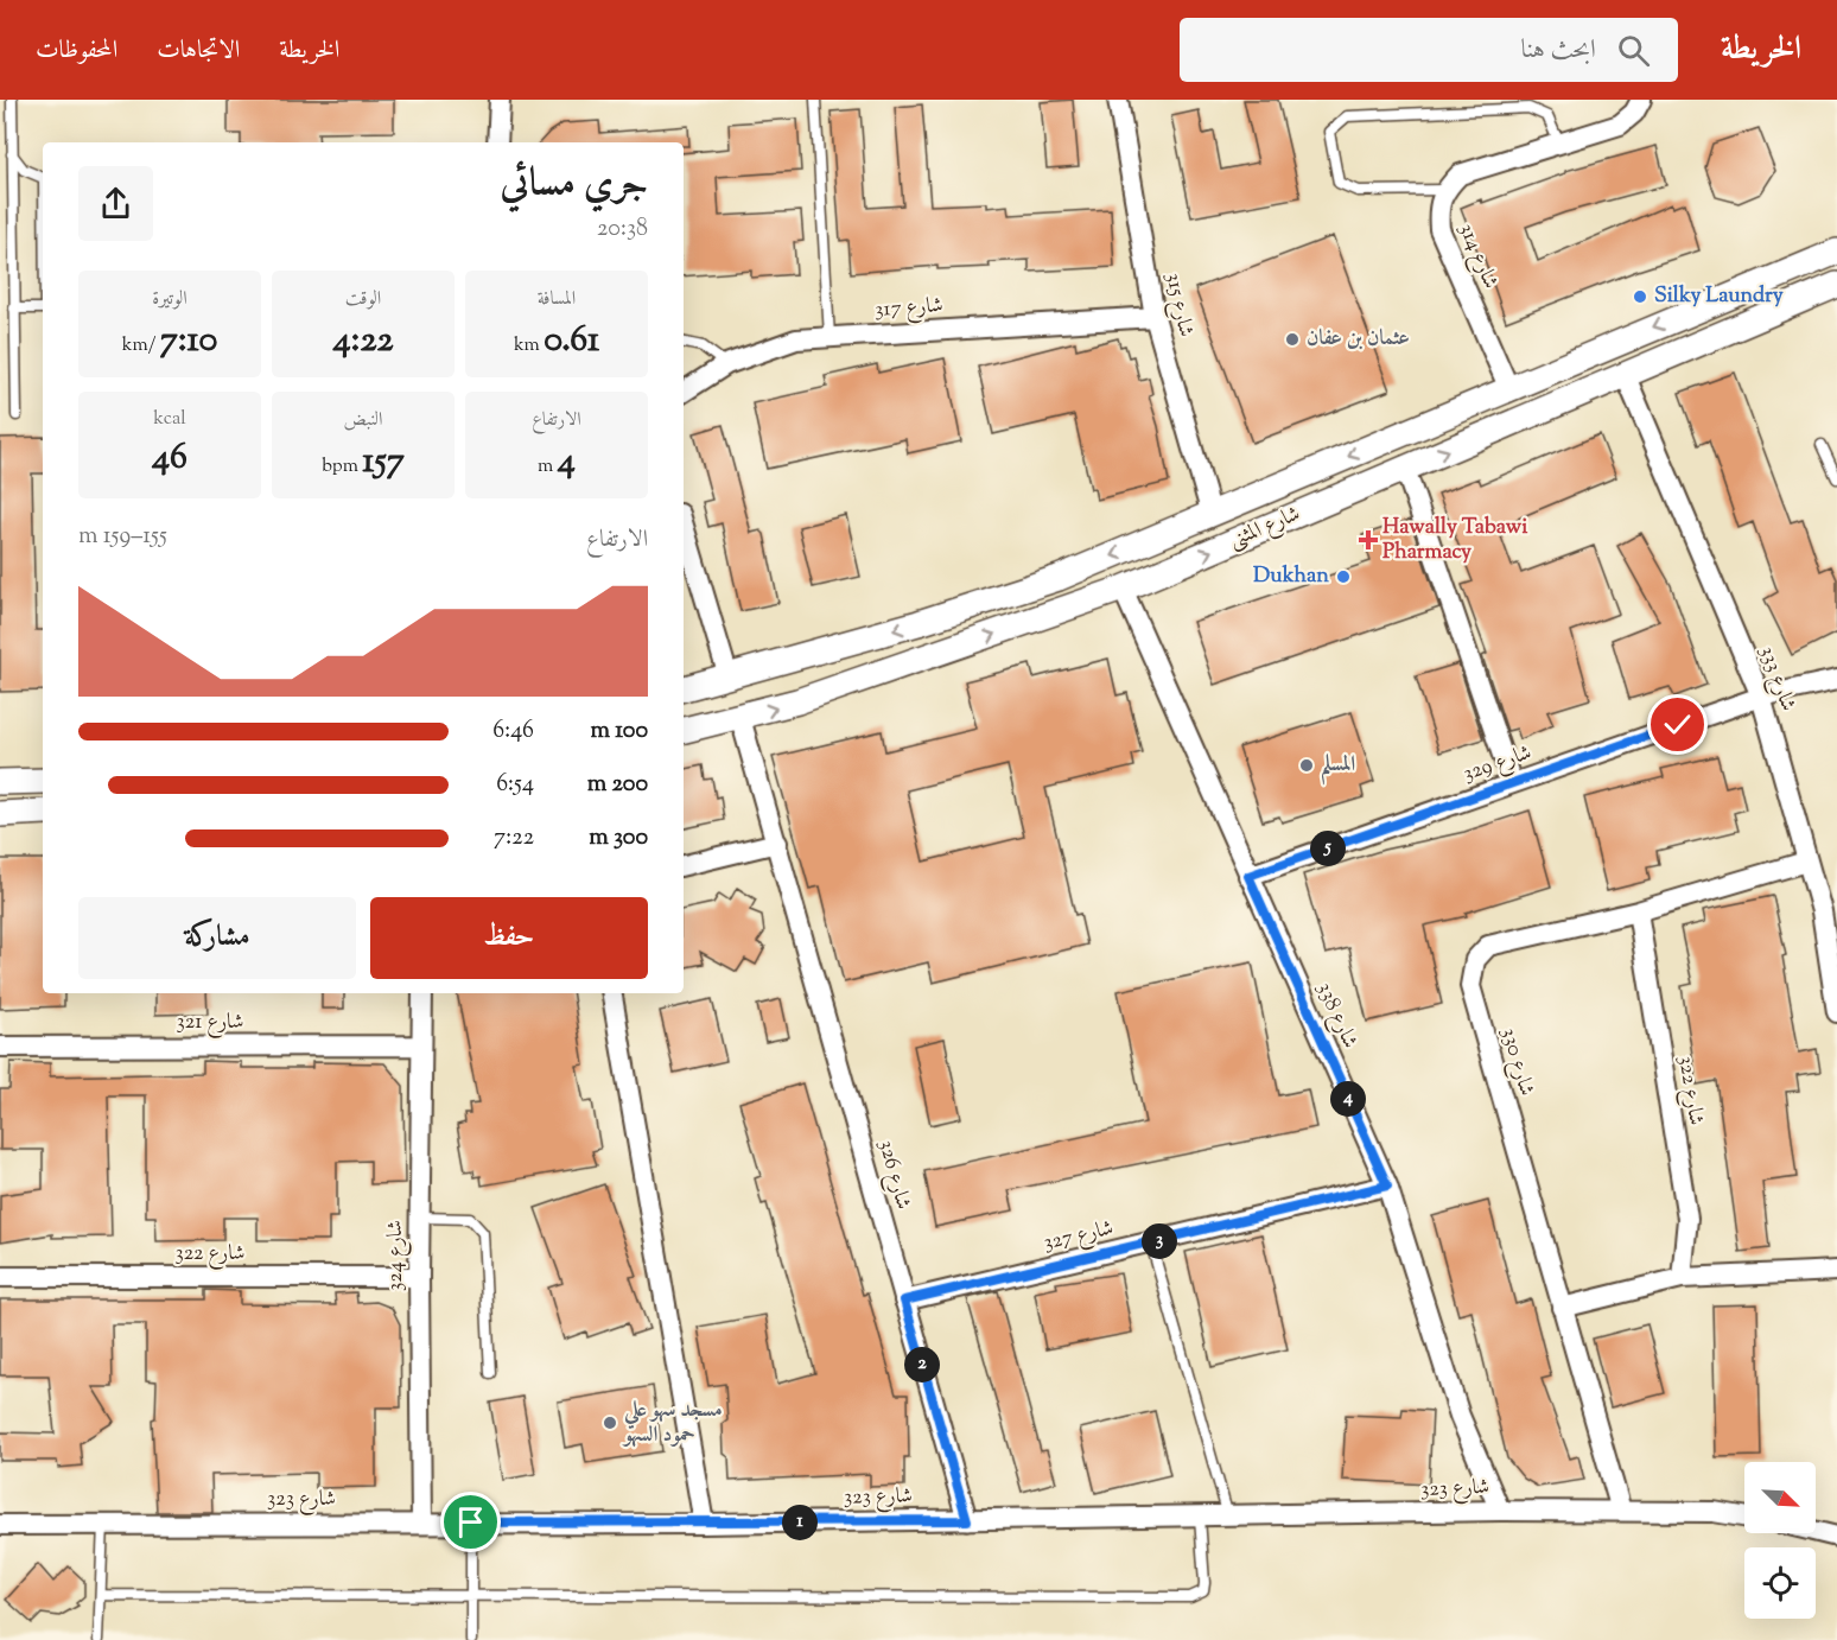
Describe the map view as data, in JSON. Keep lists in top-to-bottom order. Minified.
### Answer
{"streets":{"street":["شارع 314","شارع 315","شارع 317","شارع المثنى","شارع 333","شارع 329","شارع 338","شارع 321","شارع 330","شارع 322","شارع 326","شارع 327","شارع 324","شارع 323"]},"crossings":[["شارع 314","شارع المثنى"],["شارع 315","شارع 317"],["شارع 315","شارع المثنى"],["شارع المثنى","شارع 333"],["شارع المثنى","شارع 338"],["شارع المثنى","شارع 326"],["شارع 333","شارع 329"],["شارع 333","شارع 330"],["شارع 329","شارع 338"],["شارع 338","شارع 327"],["شارع 338","شارع 323"],["شارع 321","شارع 324"],["شارع 330","شارع 322"],["شارع 330","شارع 323"],["شارع 322","شارع 324"],["شارع 326","شارع 327"],["شارع 326","شارع 323"],["شارع 324","شارع 323"]],"places":{"other":["Silky Laundry","عثمان بن عفان","Dukhan","المسلم","مسجد سهو علي حمود السهو"],"health":["Hawally Tabawi Pharmacy"]},"north":"bottom right","page":{"header":"الخريطة","search":"ابحث هنا","nav":["الخريطة","الاتجاهات","المحفوظات"],"heading":["جري مسائي","20:38"],"stats":[["المسافة","0.61 km"],["الوقت","4:22"],["الوتيرة","7:10 /km"],["الارتفاع","4 m"],["النبض","157 bpm"],["kcal","46"]],"chart":["الارتفاع","155–159 m"],"list":[{"name":"100 m","note":"6:46"},{"name":"200 m","note":"6:54"},{"name":"300 m","note":"7:22"}],"pins":["5","4","3","2","1"],"buttons":["حفظ","مشاركة"]}}
